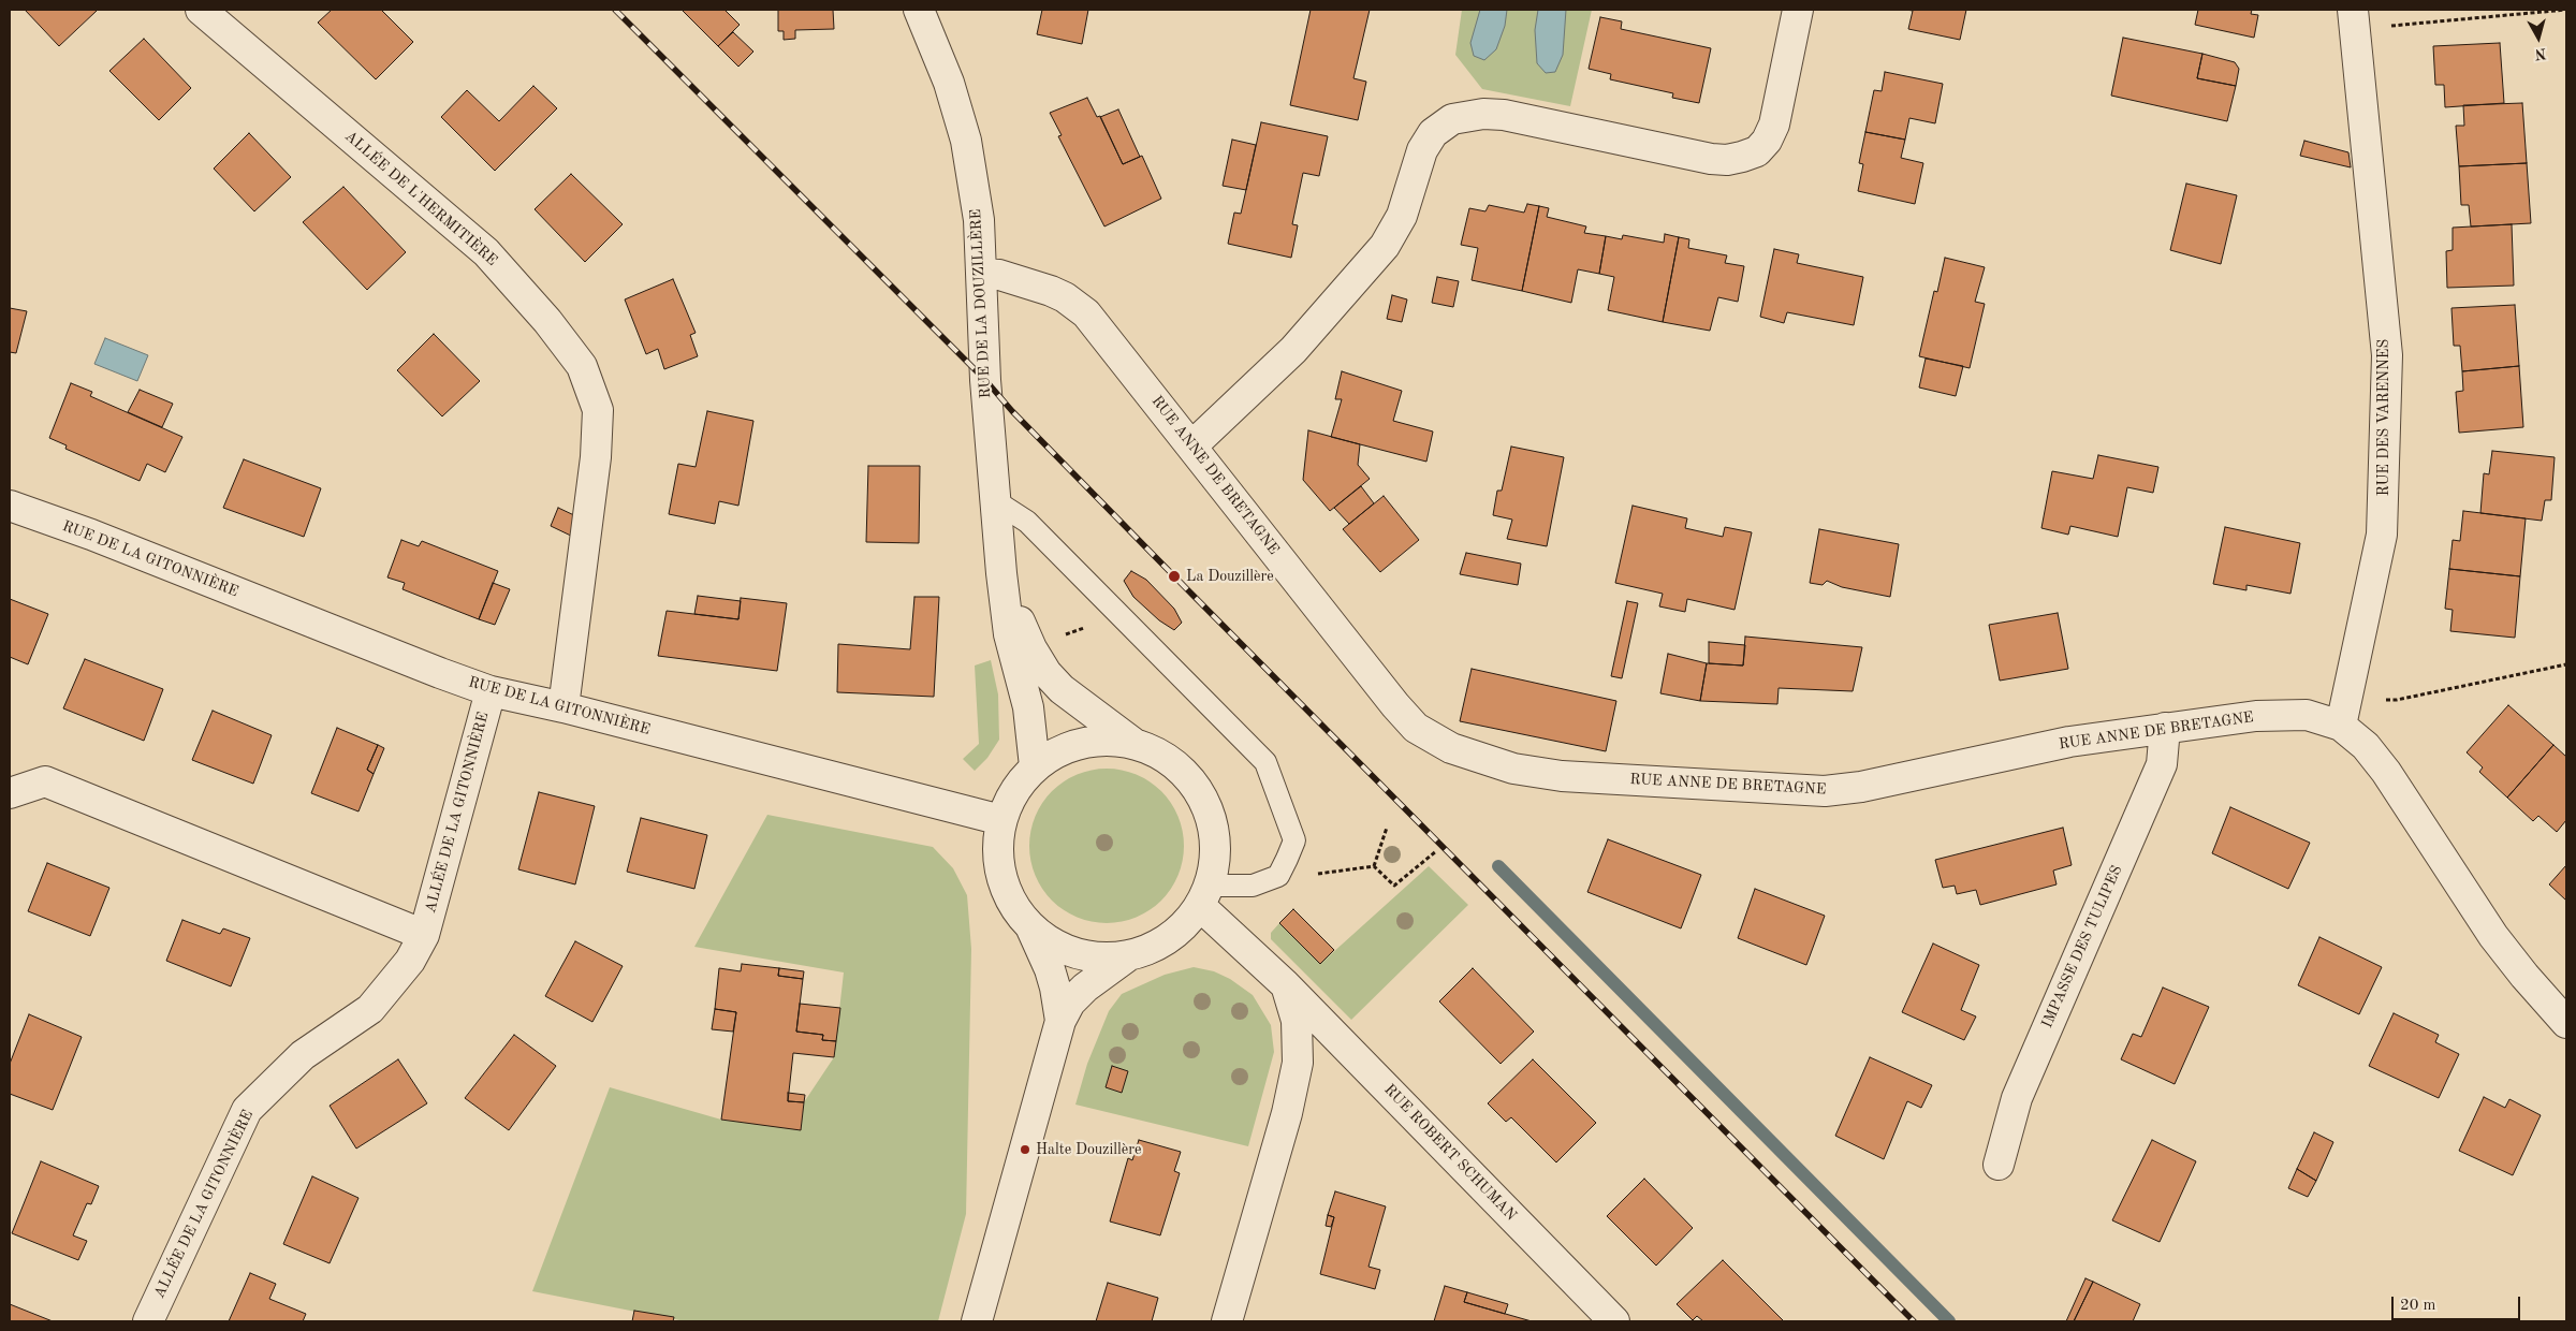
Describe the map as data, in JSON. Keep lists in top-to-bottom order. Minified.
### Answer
{"streets":{"street":["ALLÉE DE L'HERMITIÈRE","RUE DE LA DOUZILLÈRE","RUE DES VARENNES","RUE ANNE DE BRETAGNE","RUE DE LA GITONNIÈRE","ALLÉE DE LA GITONNIÈRE","IMPASSE DES TULIPES","RUE ROBERT SCHUMAN"]},"crossings":[["ALLÉE DE L'HERMITIÈRE","RUE DE LA GITONNIÈRE"],["RUE DE LA DOUZILLÈRE","RUE ANNE DE BRETAGNE"],["RUE DES VARENNES","RUE ANNE DE BRETAGNE"],["RUE ANNE DE BRETAGNE","IMPASSE DES TULIPES"],["RUE DE LA GITONNIÈRE","ALLÉE DE LA GITONNIÈRE"]],"places":["La Douzillère","Halte Douzillère"],"scale_bar":"20 m","north":"bottom"}
